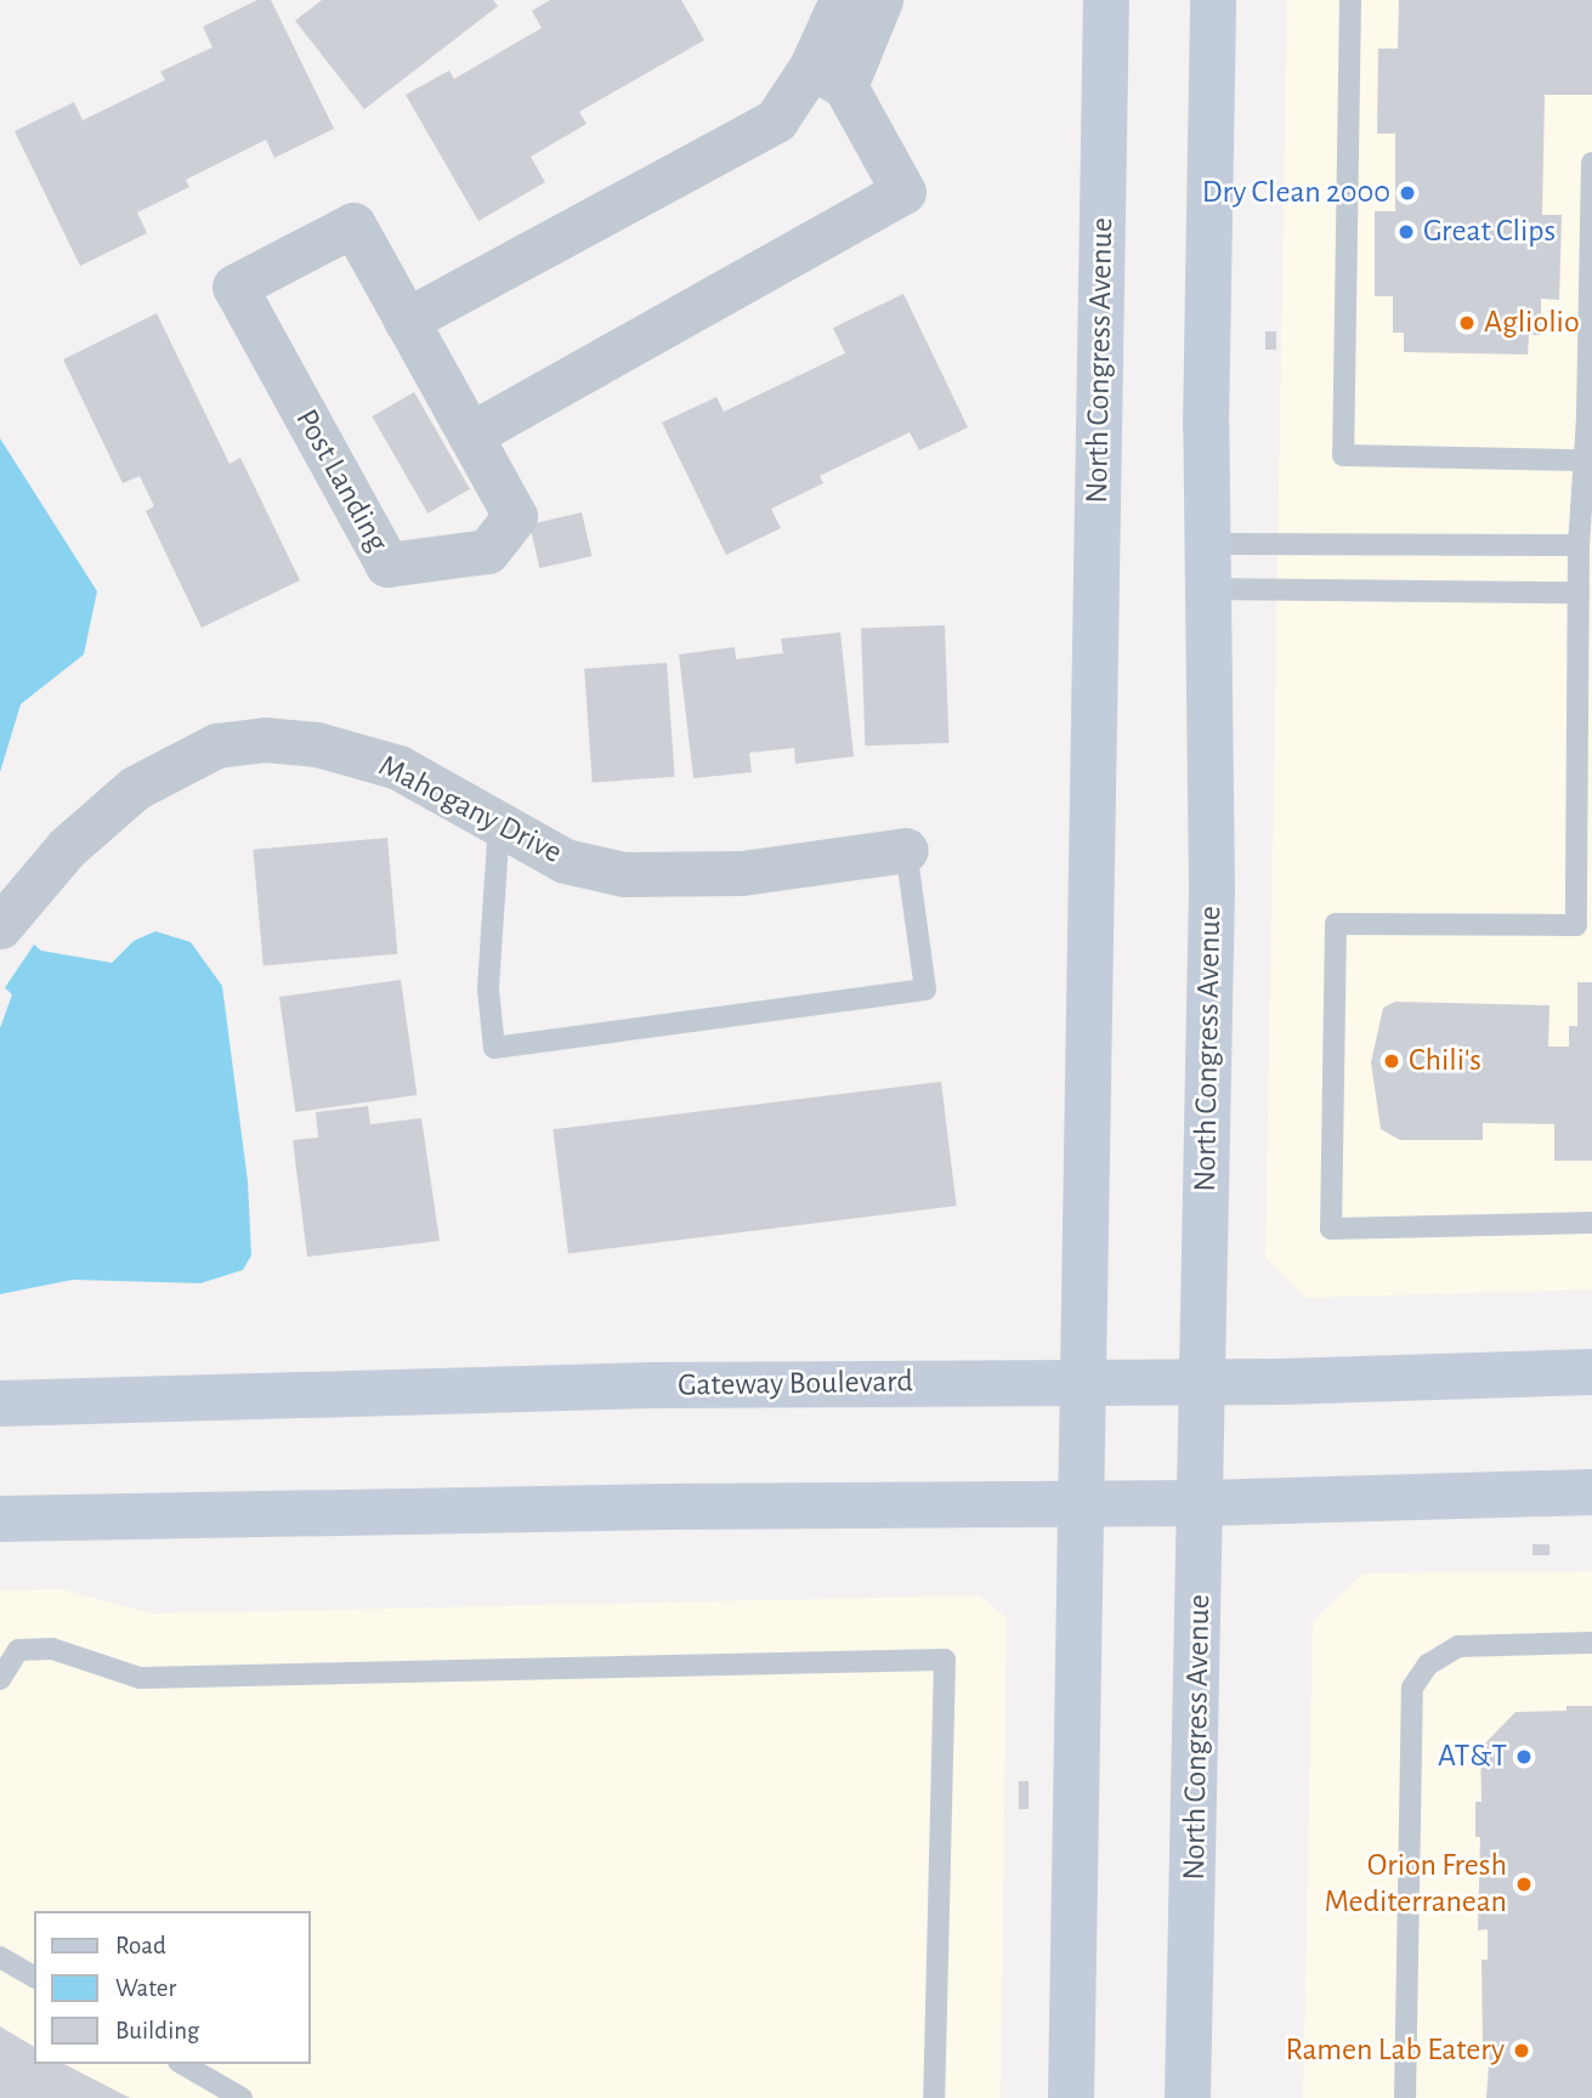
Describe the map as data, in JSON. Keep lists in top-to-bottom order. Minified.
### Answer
{"streets":{"main road":["North Congress Avenue","Gateway Boulevard"],"street":["Post Landing","Mahogany Drive"]},"crossings":[["North Congress Avenue","Gateway Boulevard"]],"places":["Dry Clean 2000","Great Clips","Agliolio","Chili's","AT&T","Orion Fresh Mediterranean","Ramen Lab Eatery"],"legend":["Road","Water","Building"]}
